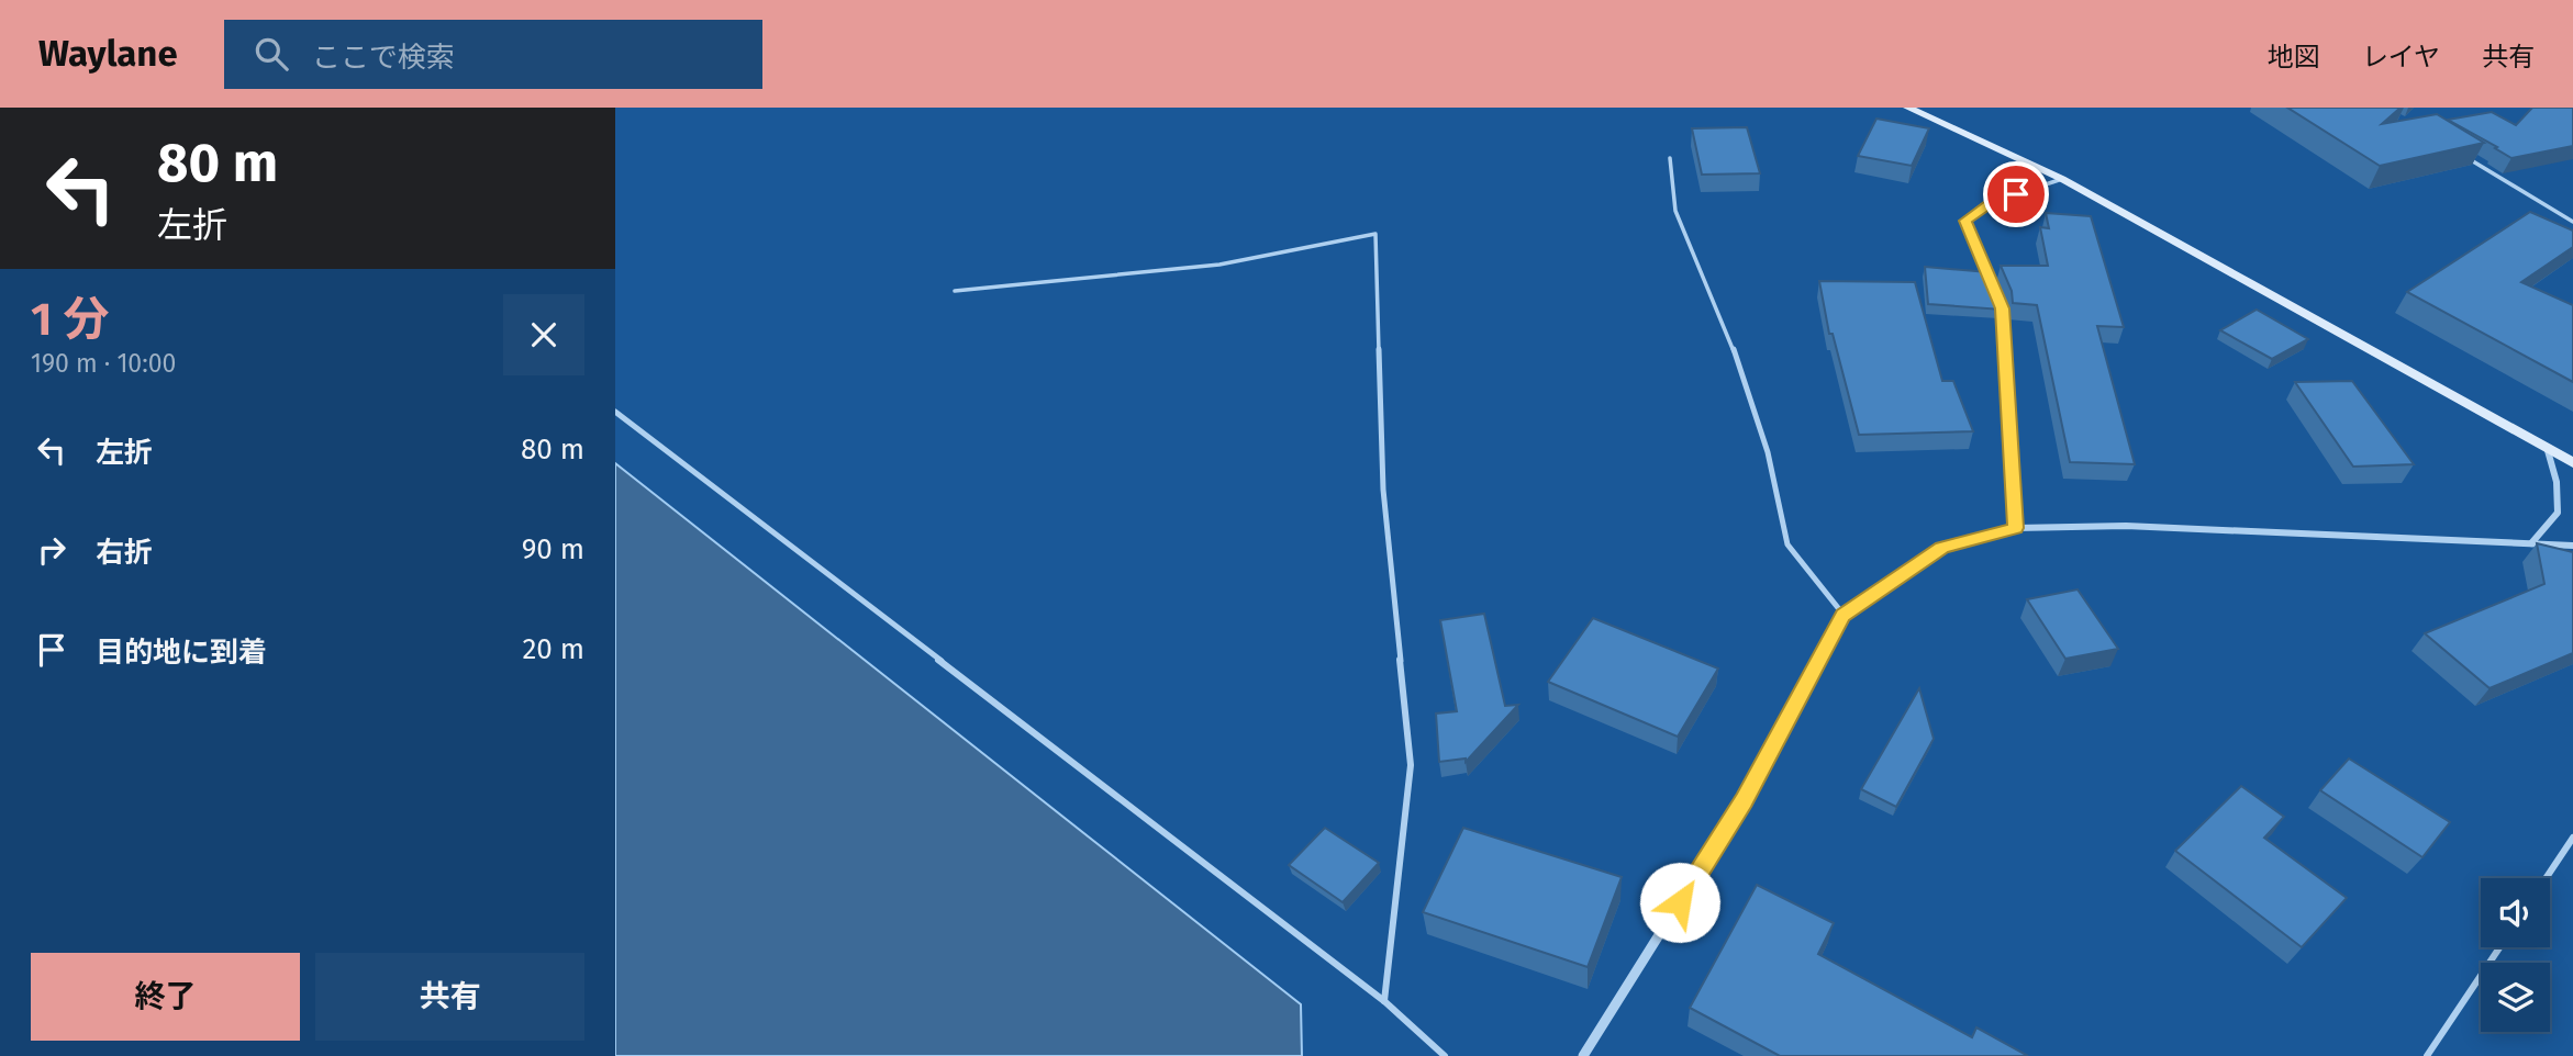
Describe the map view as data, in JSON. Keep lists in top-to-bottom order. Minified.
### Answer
{"page":{"header":"Waylane","search":"ここで検索","nav":["地図","レイヤ","共有"],"turn":["80 m","左折"],"heading":["1 分","190 m · 10:00"],"list":[{"name":"左折","value":"80 m"},{"name":"右折","value":"90 m"},{"name":"目的地に到着","value":"20 m"}],"buttons":["終了","共有"]}}
